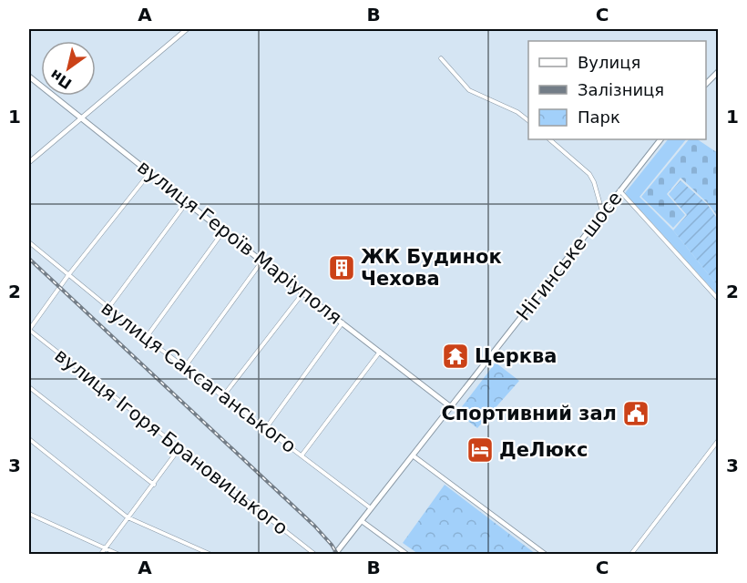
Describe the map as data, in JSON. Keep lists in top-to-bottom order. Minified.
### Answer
{"streets":{"main road":["вулиця Героїв Маріуполя","Нігинське шосе"],"street":["вулиця Саксаганського","вулиця Ігоря Брановицького"]},"crossings":[["вулиця Героїв Маріуполя","Нігинське шосе"],["Нігинське шосе","вулиця Саксаганського"]],"places":{"building":["ЖК Будинок Чехова"],"temple":["Церква"],"public building":["Спортивний зал"],"hotel":["ДеЛюкс"]},"legend":["Вулиця","Залізниця","Парк"],"north":"bottom left","grid":{"columns":["A","B","C"],"rows":["1","2","3"]}}
